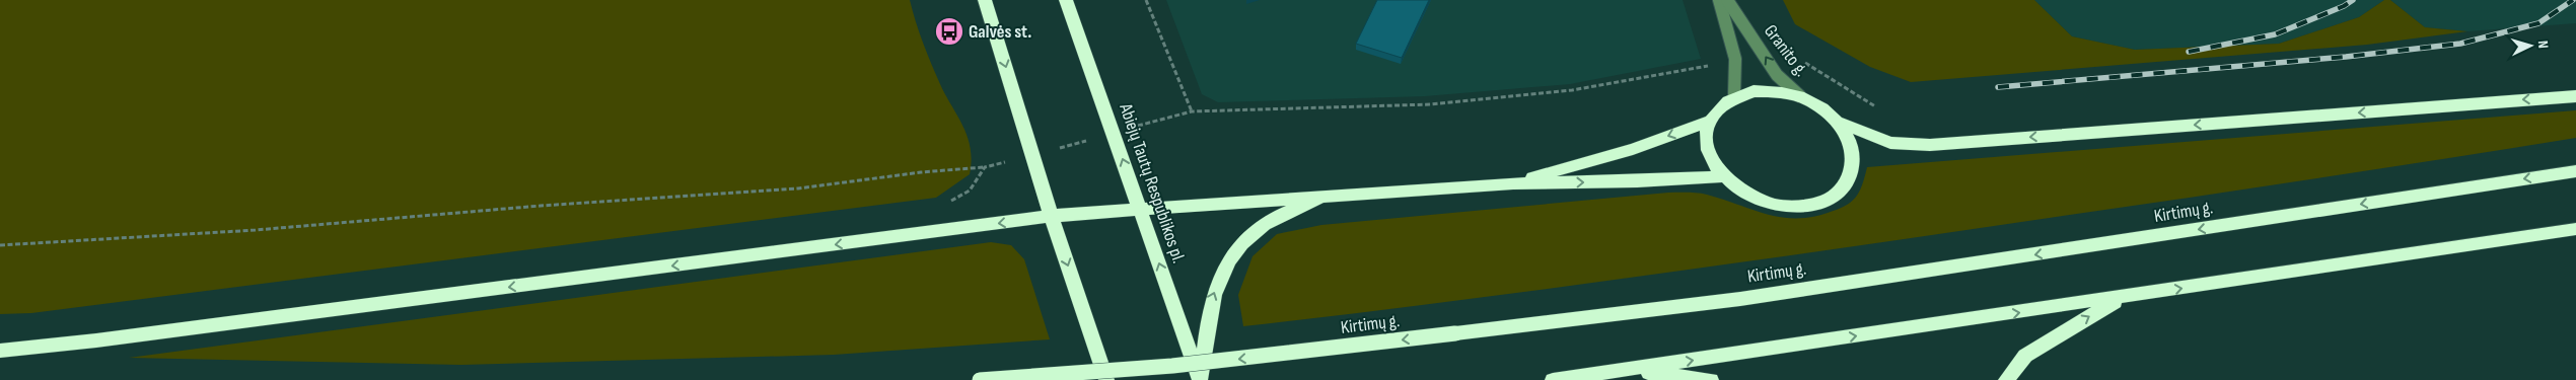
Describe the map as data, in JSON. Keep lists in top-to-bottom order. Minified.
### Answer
{"streets":{"highway":["Abiejų Tautų Respublikos pl.","Kirtimų g."],"street":["Granito g."]},"one_way":["Granito g."],"places":{"bus stop":["Galvės st."]},"north":"right"}
